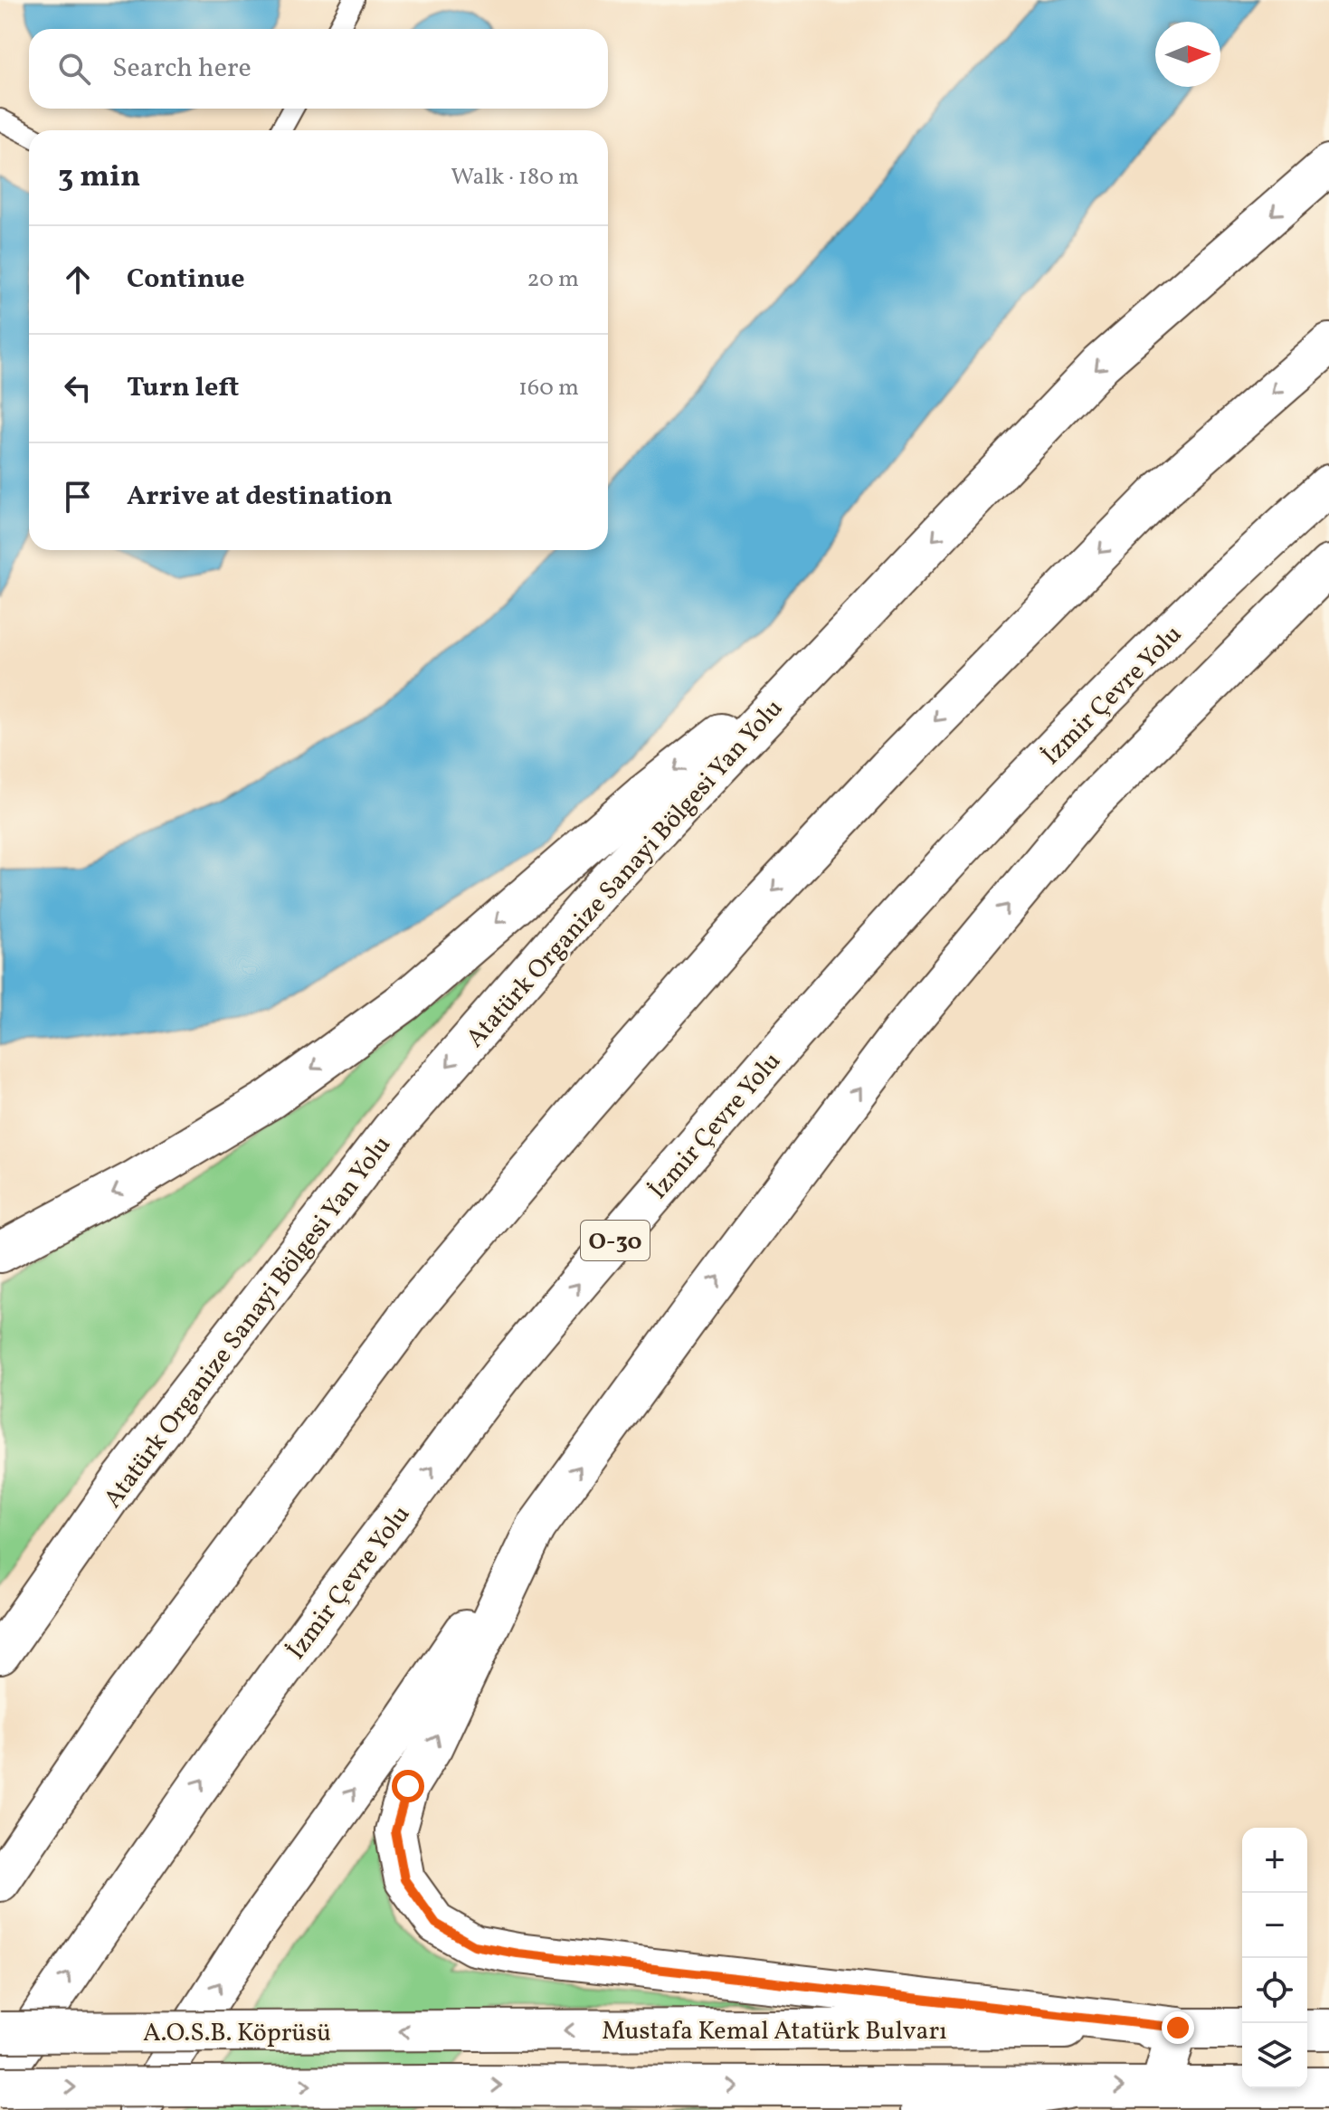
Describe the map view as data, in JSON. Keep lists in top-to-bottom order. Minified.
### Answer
{"streets":{"main road":["İzmir Çevre Yolu","Atatürk Organize Sanayi Bölgesi Yan Yolu","O-30","Mustafa Kemal Atatürk Bulvarı","A.O.S.B. Köprüsü"]},"crossings":[["Mustafa Kemal Atatürk Bulvarı","A.O.S.B. Köprüsü"]],"north":"right","page":{"search":"Search here","heading":["3 min","Walk · 180 m"],"list":[["Continue","20 m"],["Turn left","160 m"],"Arrive at destination"],"map_buttons":["+","−"]}}
